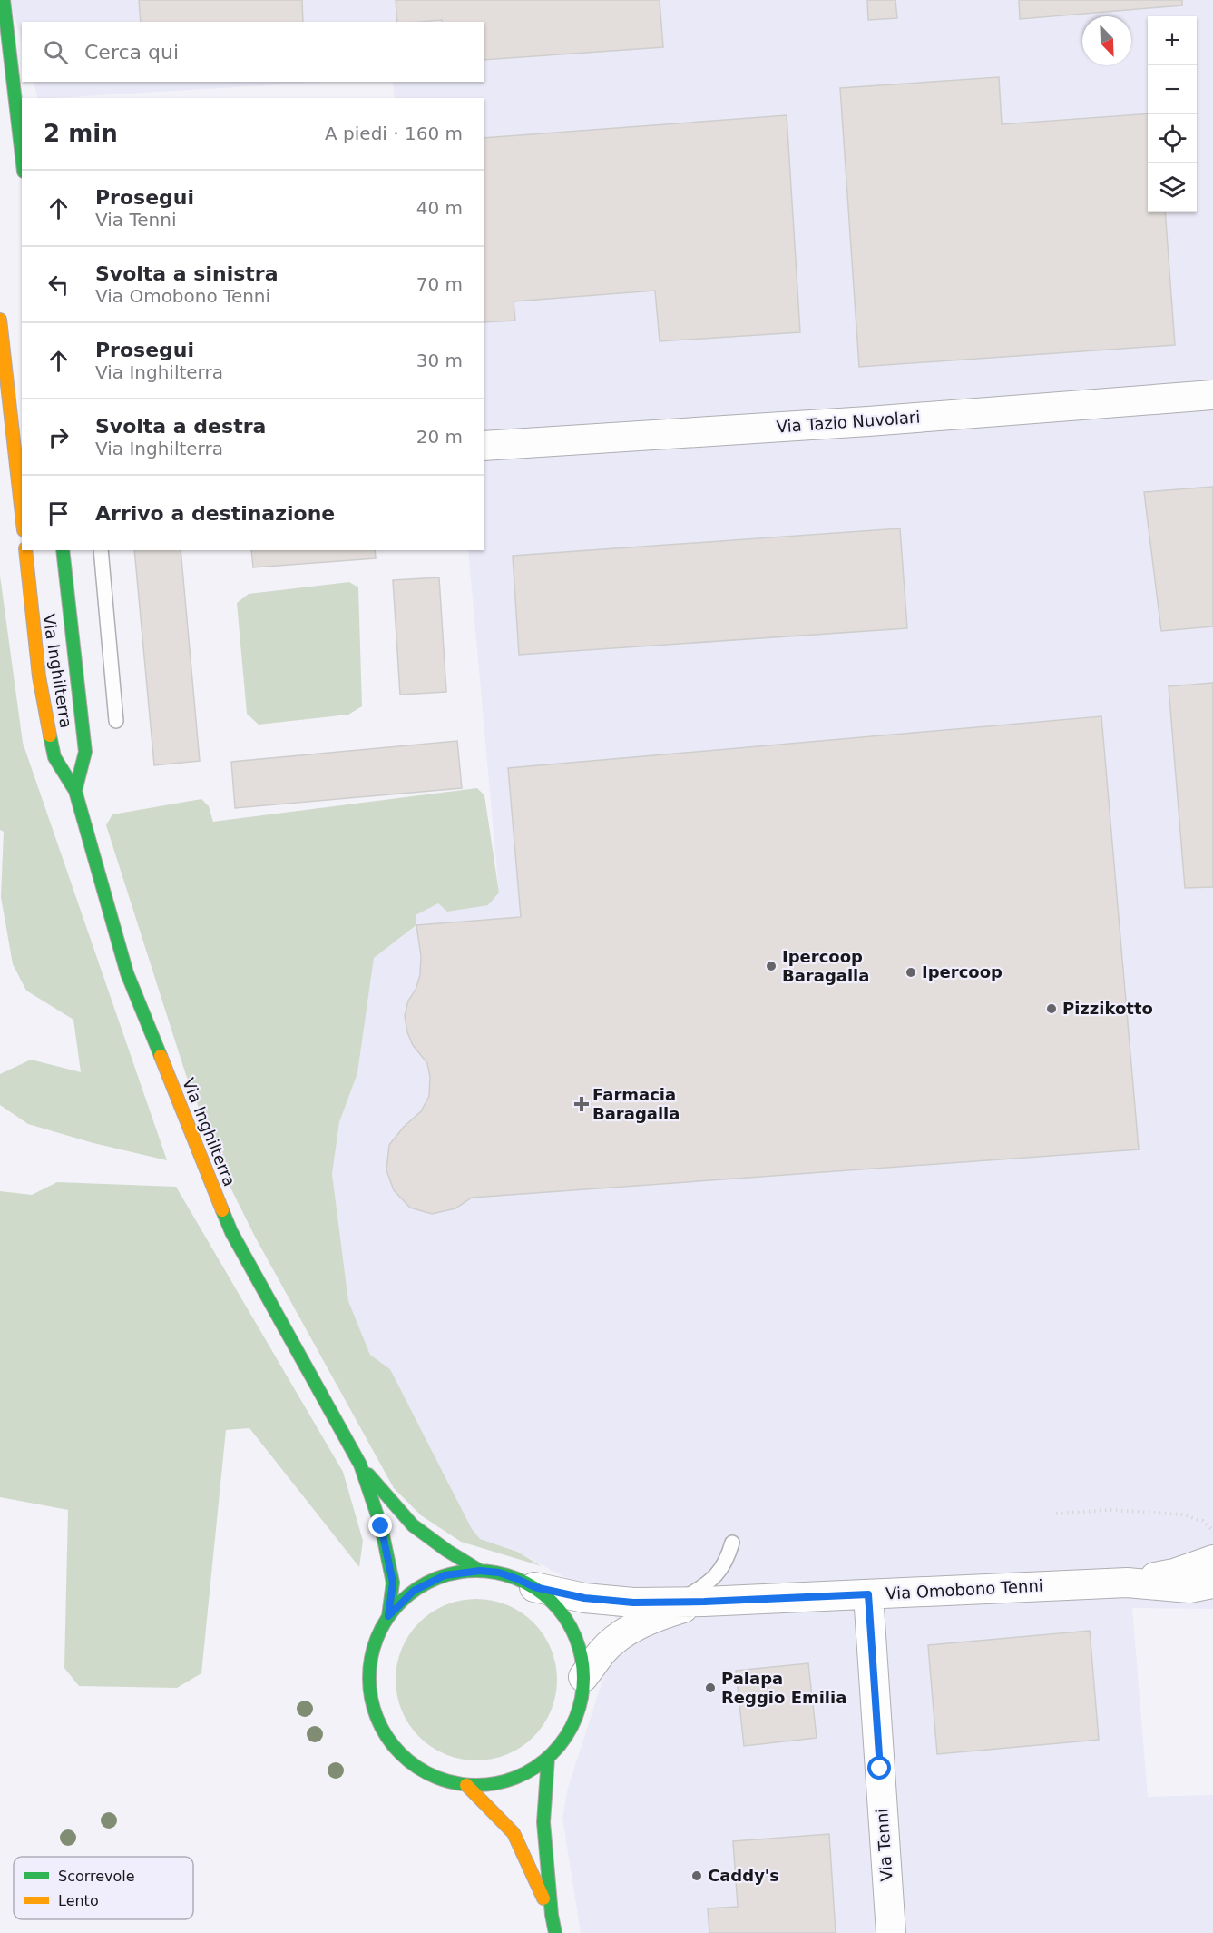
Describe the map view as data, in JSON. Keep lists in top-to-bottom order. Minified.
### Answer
{"streets":{"main road":["Via Inghilterra"],"street":["Via Tazio Nuvolari","Via Omobono Tenni","Via Tenni"]},"crossings":[["Via Inghilterra","Via Omobono Tenni"],["Via Omobono Tenni","Via Tenni"]],"places":{"other":["Ipercoop Baragalla","Ipercoop","Pizzikotto","Palapa Reggio Emilia","Caddy's"],"health":["Farmacia Baragalla"]},"legend":["Scorrevole","Lento"],"north":"bottom right","page":{"map_buttons":["+","−"],"search":"Cerca qui","heading":["2 min","A piedi · 160 m"],"list":[["Prosegui","Via Tenni","40 m"],["Svolta a sinistra","Via Omobono Tenni","70 m"],["Prosegui","Via Inghilterra","30 m"],["Svolta a destra","Via Inghilterra","20 m"],"Arrivo a destinazione"]}}
